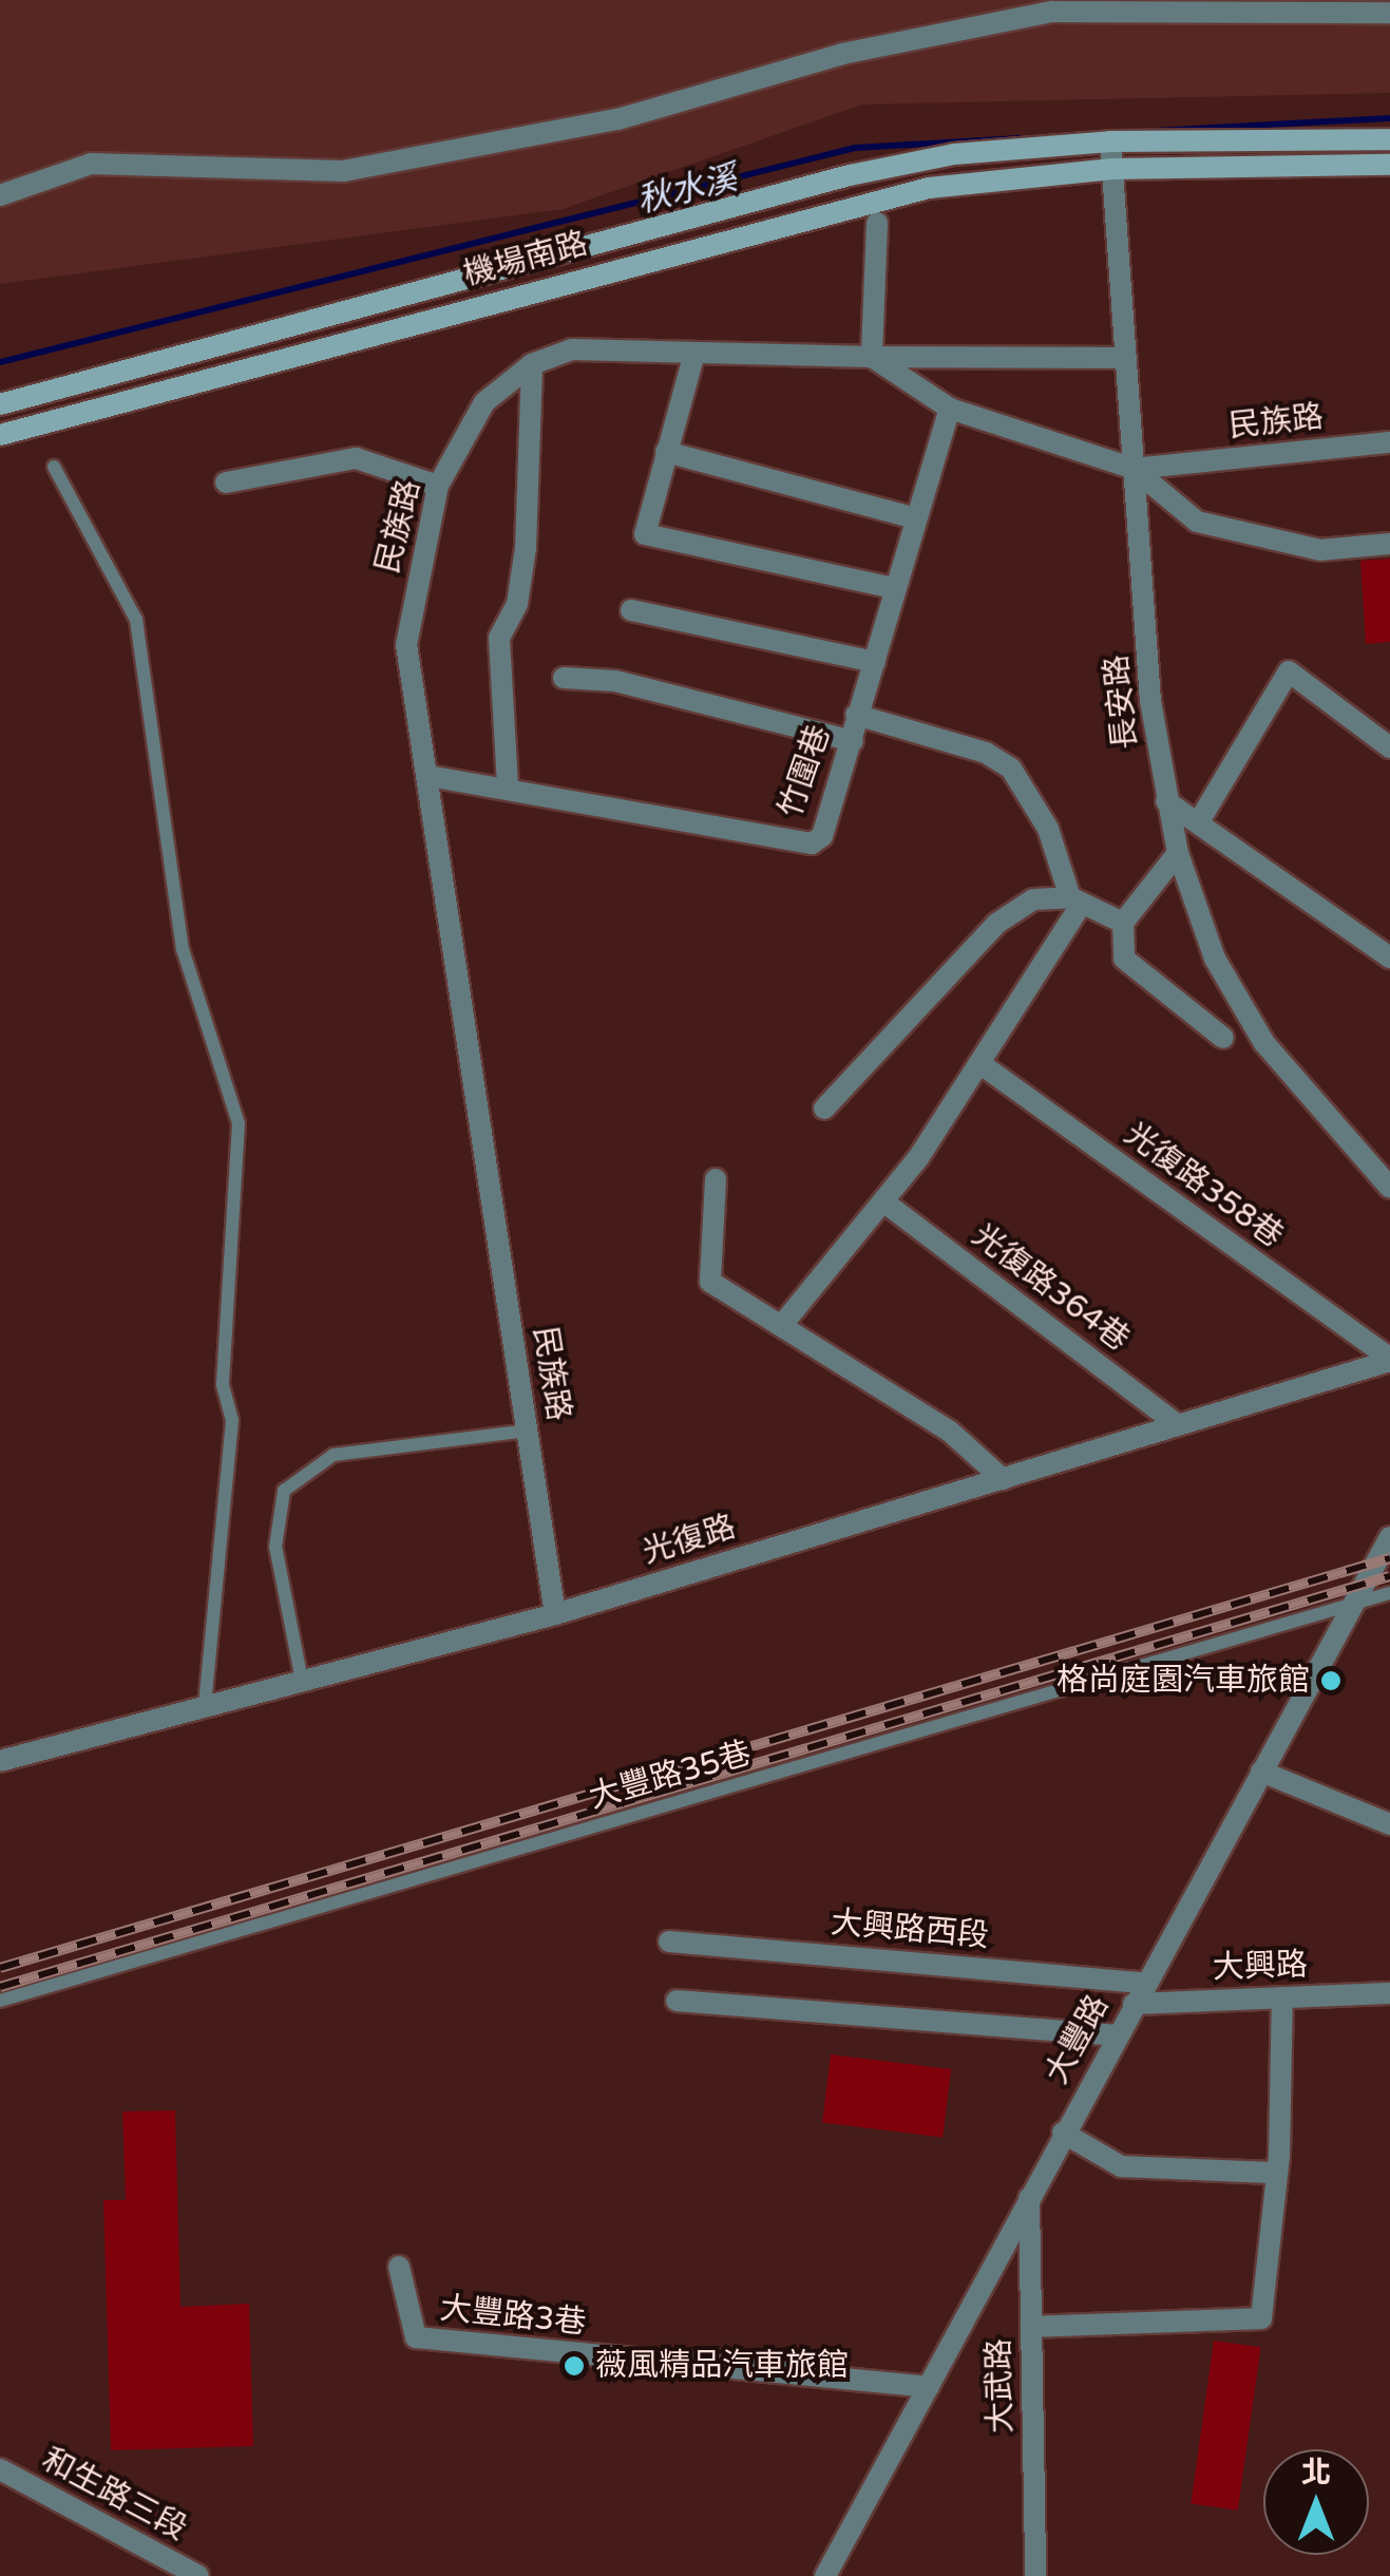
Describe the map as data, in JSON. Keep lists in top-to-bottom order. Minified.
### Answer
{"streets":{"street":["機場南路","民族路","長安路","竹圍巷","光復路358巷","光復路364巷","光復路","大興路西段","大興路","大豐路","大豐路3巷","大武路","和生路三段"],"lane":["大豐路35巷"]},"crossings":[["機場南路","長安路"],["民族路","長安路"],["民族路","竹圍巷"],["民族路","光復路"],["光復路358巷","光復路"],["光復路364巷","光復路"],["大豐路35巷","大豐路"],["大興路西段","大豐路"],["大興路","大豐路"],["大豐路","大豐路3巷"],["大豐路","大武路"]],"water":["秋水溪"],"places":["格尚庭園汽車旅館","薇風精品汽車旅館"],"north":"top"}
